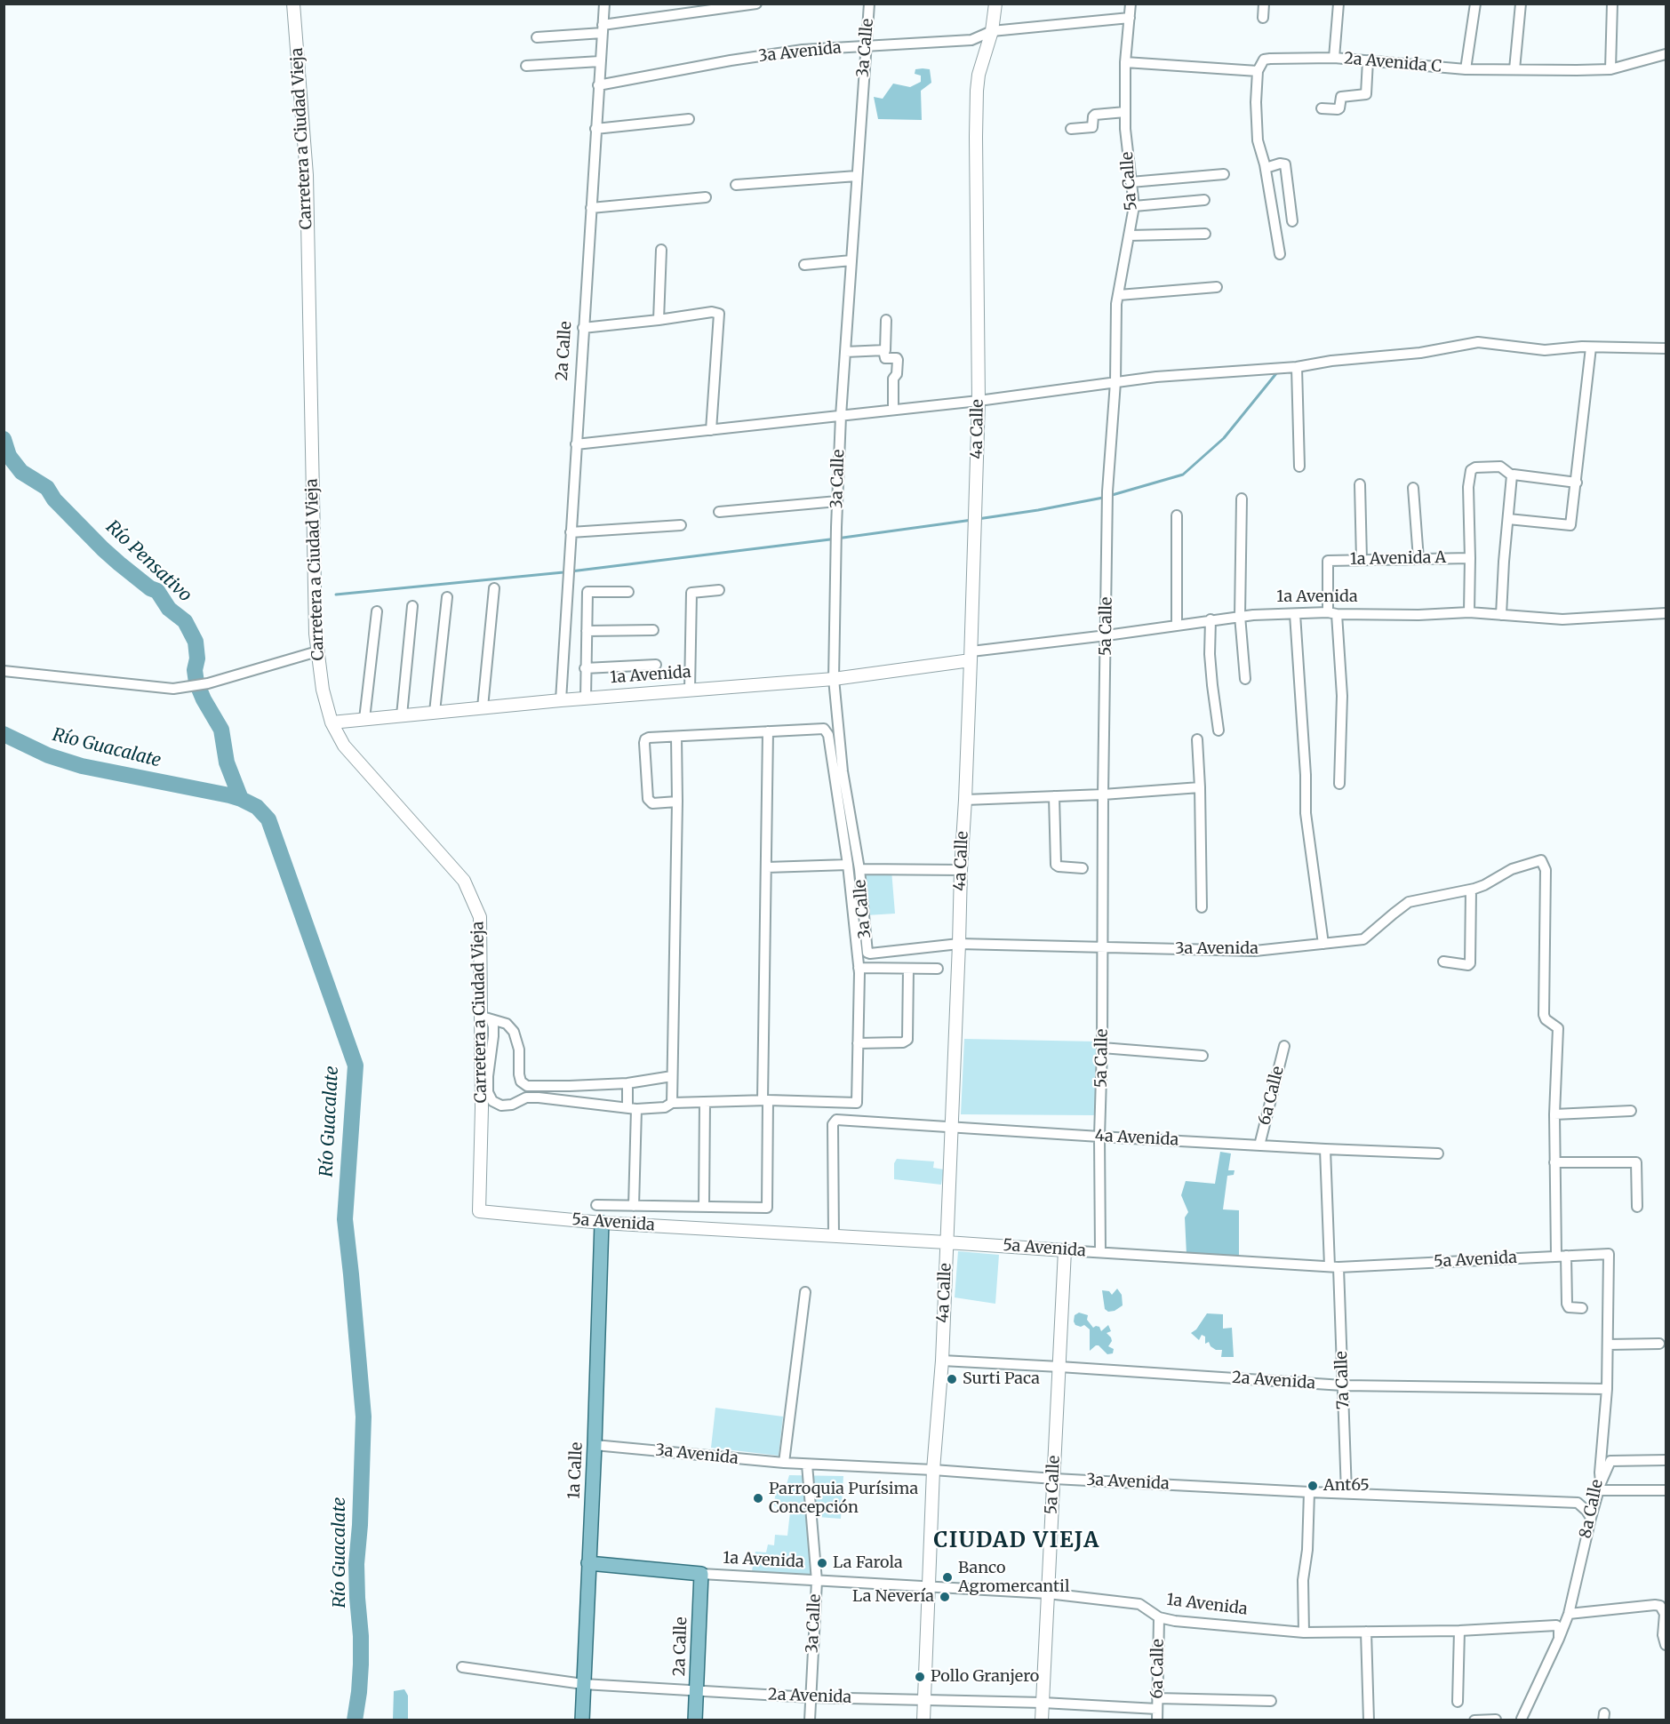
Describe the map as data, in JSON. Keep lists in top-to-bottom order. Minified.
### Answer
{"streets":{"main road":["Carretera a Ciudad Vieja","5a Calle","2a Calle","4a Calle","1a Avenida","5a Avenida","1a Calle"],"street":["3a Calle","3a Avenida","2a Avenida C","1a Avenida A","6a Calle","4a Avenida","7a Calle","2a Avenida","8a Calle"]},"crossings":[["3a Calle","3a Avenida"],["3a Calle","1a Avenida"],["3a Calle","2a Avenida"],["3a Avenida","5a Calle"],["3a Avenida","2a Calle"],["3a Avenida","4a Calle"],["3a Avenida","7a Calle"],["3a Avenida","1a Calle"],["3a Avenida","8a Calle"],["Carretera a Ciudad Vieja","1a Avenida"],["Carretera a Ciudad Vieja","5a Avenida"],["5a Calle","1a Avenida"],["5a Calle","4a Avenida"],["5a Calle","5a Avenida"],["5a Calle","2a Avenida"],["2a Calle","1a Avenida"],["2a Calle","2a Avenida"],["4a Calle","1a Avenida"],["4a Calle","4a Avenida"],["4a Calle","5a Avenida"],["4a Calle","2a Avenida"],["1a Avenida A","1a Avenida"],["1a Avenida","6a Calle"],["1a Avenida","1a Calle"],["1a Avenida","8a Calle"],["6a Calle","4a Avenida"],["6a Calle","2a Avenida"],["4a Avenida","5a Avenida"],["4a Avenida","7a Calle"],["5a Avenida","7a Calle"],["5a Avenida","1a Calle"],["5a Avenida","8a Calle"],["7a Calle","2a Avenida"],["2a Avenida","1a Calle"],["2a Avenida","8a Calle"]],"districts":["CIUDAD VIEJA"],"water":["Río Pensativo","Río Guacalate"],"places":["Surti Paca","Ant65","Parroquia Purísima Concepción","La Farola","Banco Agromercantil","La Nevería","Pollo Granjero"]}
